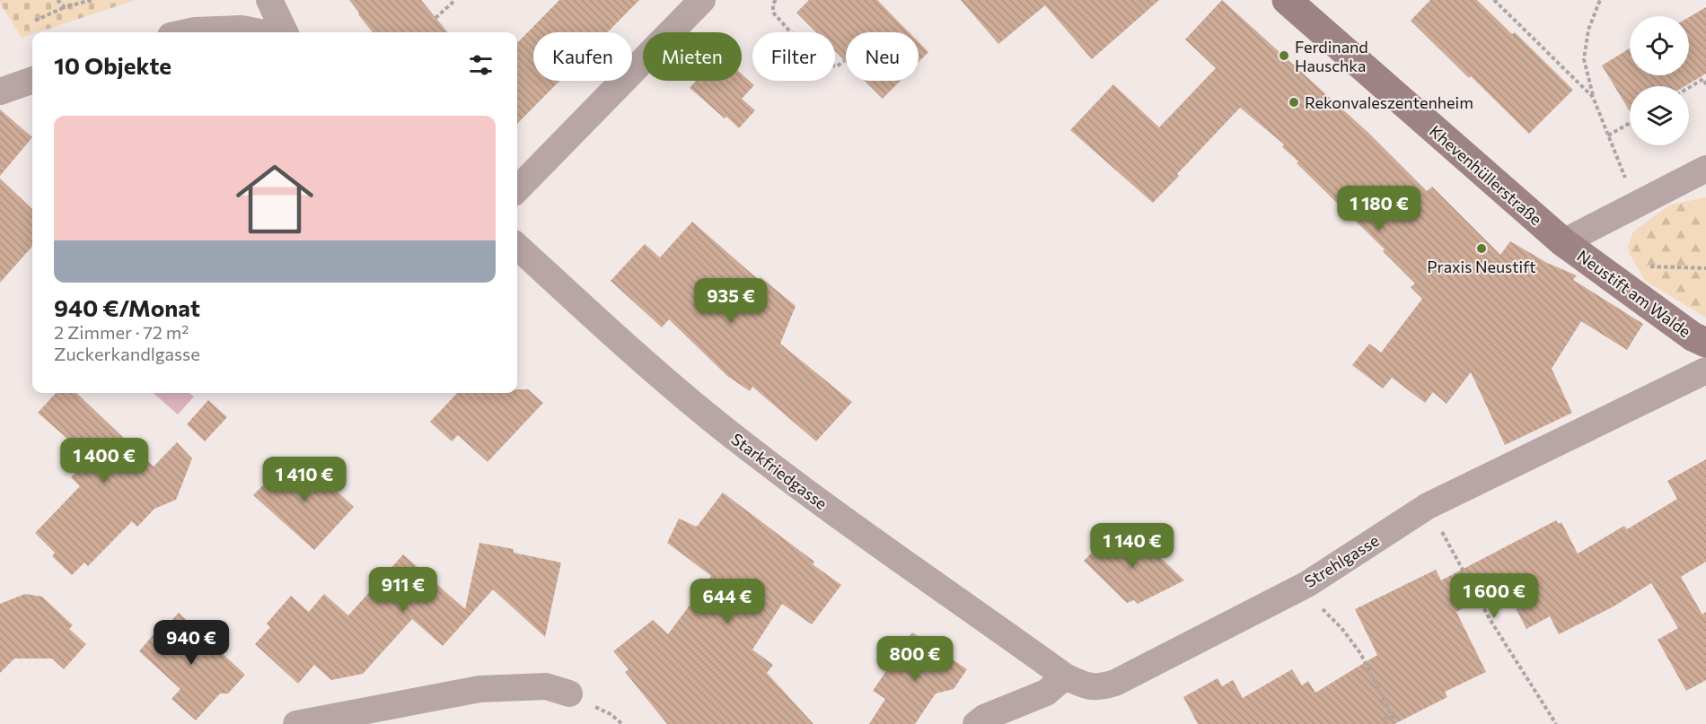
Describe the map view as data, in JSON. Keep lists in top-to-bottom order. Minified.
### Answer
{"streets":{"street":["Khevenhüllerstraße","Neustift am Walde","Starkfriedgasse","Strehlgasse"]},"crossings":[["Khevenhüllerstraße","Neustift am Walde"],["Starkfriedgasse","Strehlgasse"]],"places":["Ferdinand Hauschka","Rekonvaleszentenheim","Praxis Neustift"],"page":{"chip":["Kaufen","Mieten","Filter","Neu"],"heading":"10 Objekte","list":[{"name":"940 €/Monat","note":"2 Zimmer · 72 m² · Zuckerkandlgasse"}],"price":["1 180 €","935 €","1 400 €","1 410 €","1 140 €","911 €","1 600 €","644 €","940 €","800 €"]}}
